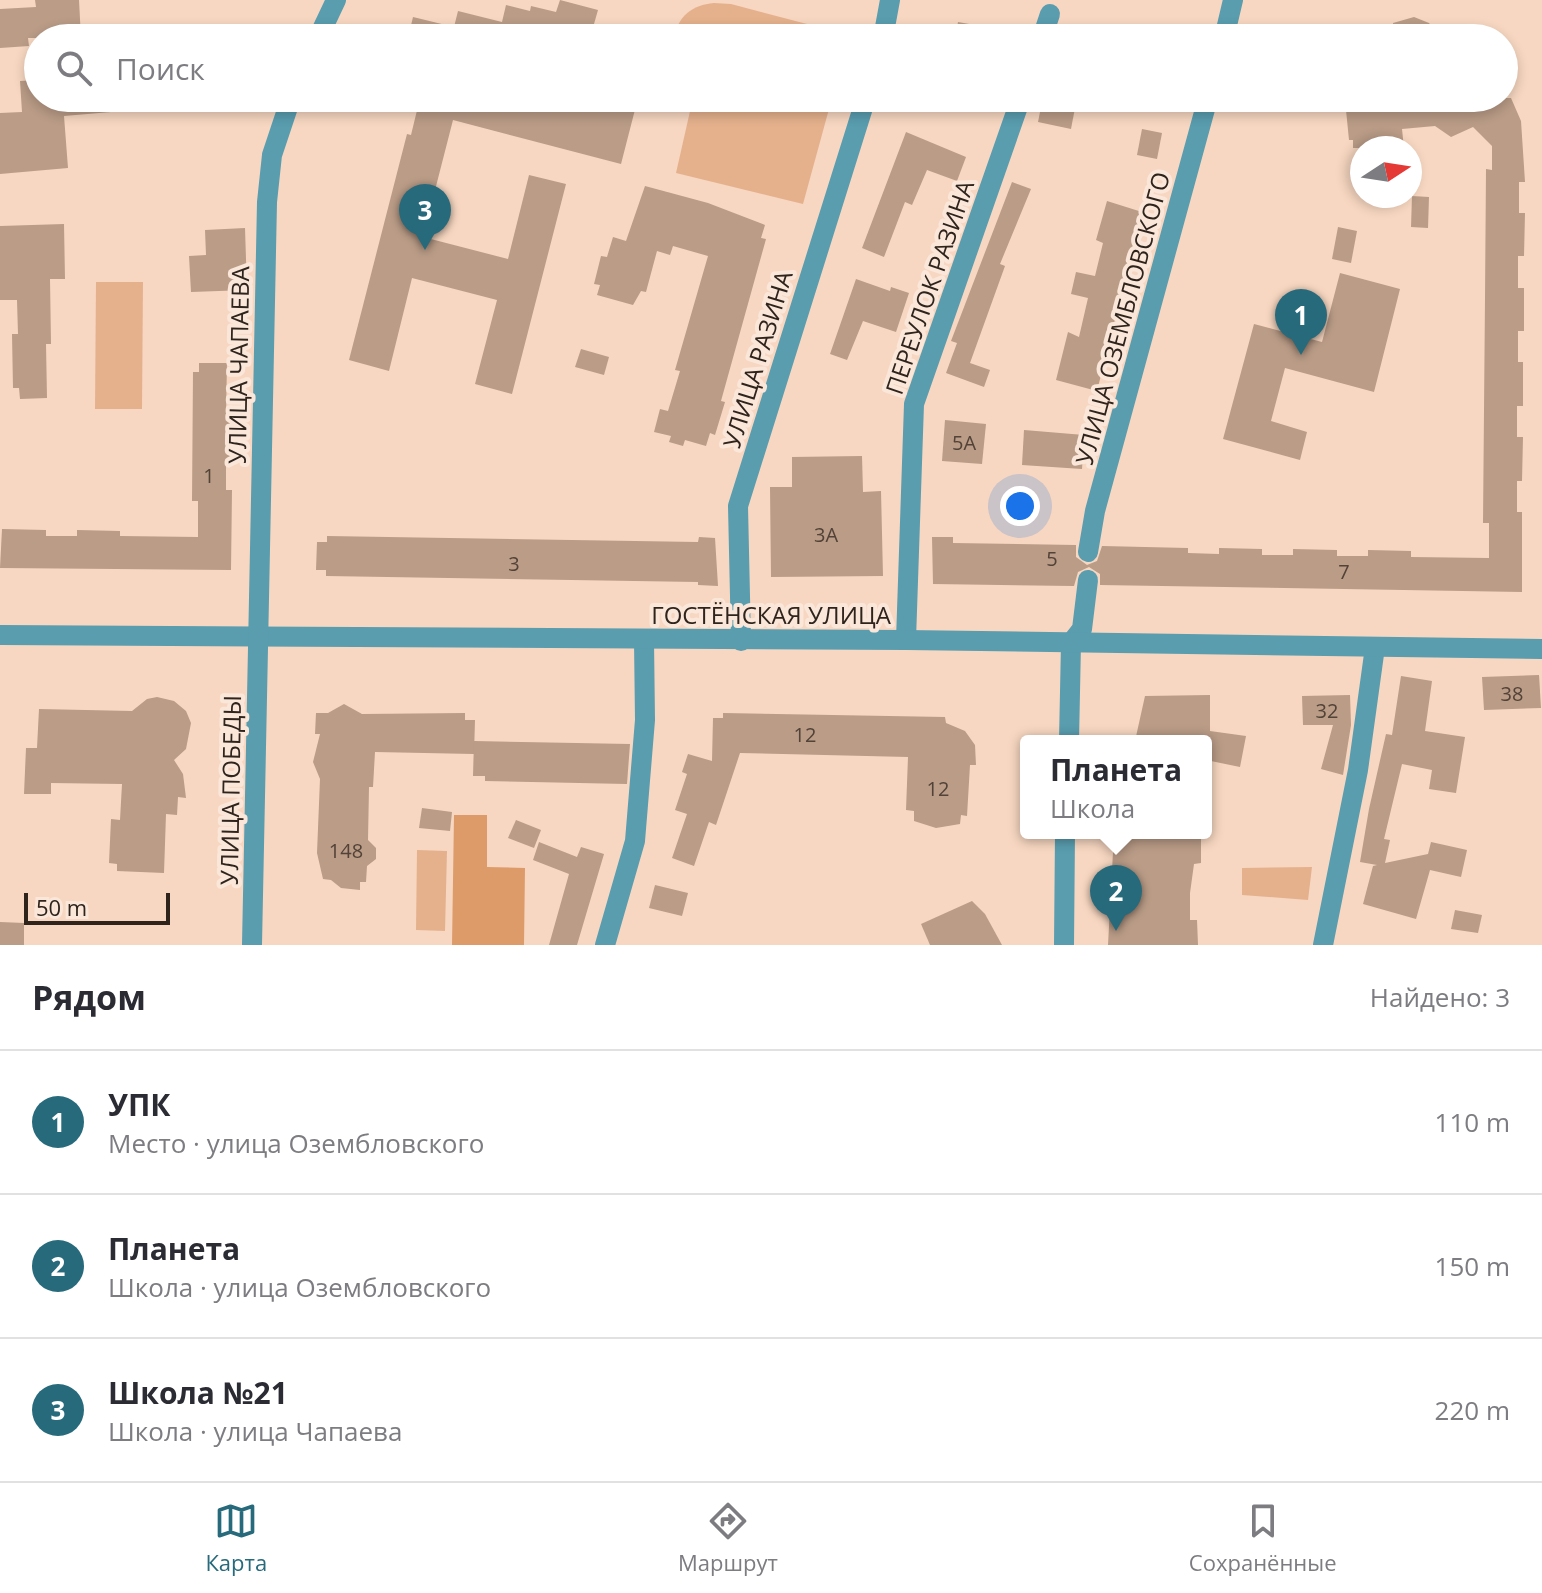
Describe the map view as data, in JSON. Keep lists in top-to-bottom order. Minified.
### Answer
{"streets":{"street":["ПЕРЕУЛОК РАЗИНА","УЛИЦА ОЗЕМБЛОВСКОГО","УЛИЦА РАЗИНА","УЛИЦА ЧАПАЕВА","ГОСТЁНСКАЯ УЛИЦА","УЛИЦА ПОБЕДЫ"]},"crossings":[["ПЕРЕУЛОК РАЗИНА","ГОСТЁНСКАЯ УЛИЦА"],["УЛИЦА РАЗИНА","ГОСТЁНСКАЯ УЛИЦА"],["УЛИЦА ЧАПАЕВА","ГОСТЁНСКАЯ УЛИЦА"],["УЛИЦА ЧАПАЕВА","УЛИЦА ПОБЕДЫ"],["ГОСТЁНСКАЯ УЛИЦА","УЛИЦА ПОБЕДЫ"]],"house_numbers":["5А","1","3А","5","3","7","38","32","12","12","148"],"scale_bar":"50 m","north":"right","page":{"search":"Поиск","pins":["3","1","2"],"popup":["Планета","Школа"],"scale":"50 m","heading":["Рядом","Найдено: 3"],"list":[{"mark":"1","name":"УПК","note":"Место · улица Озембловского","value":"110 m"},{"mark":"2","name":"Планета","note":"Школа · улица Озембловского","value":"150 m"},{"mark":"3","name":"Школа №21","note":"Школа · улица Чапаева","value":"220 m"}],"nav":["Карта","Маршрут","Сохранённые"]}}
